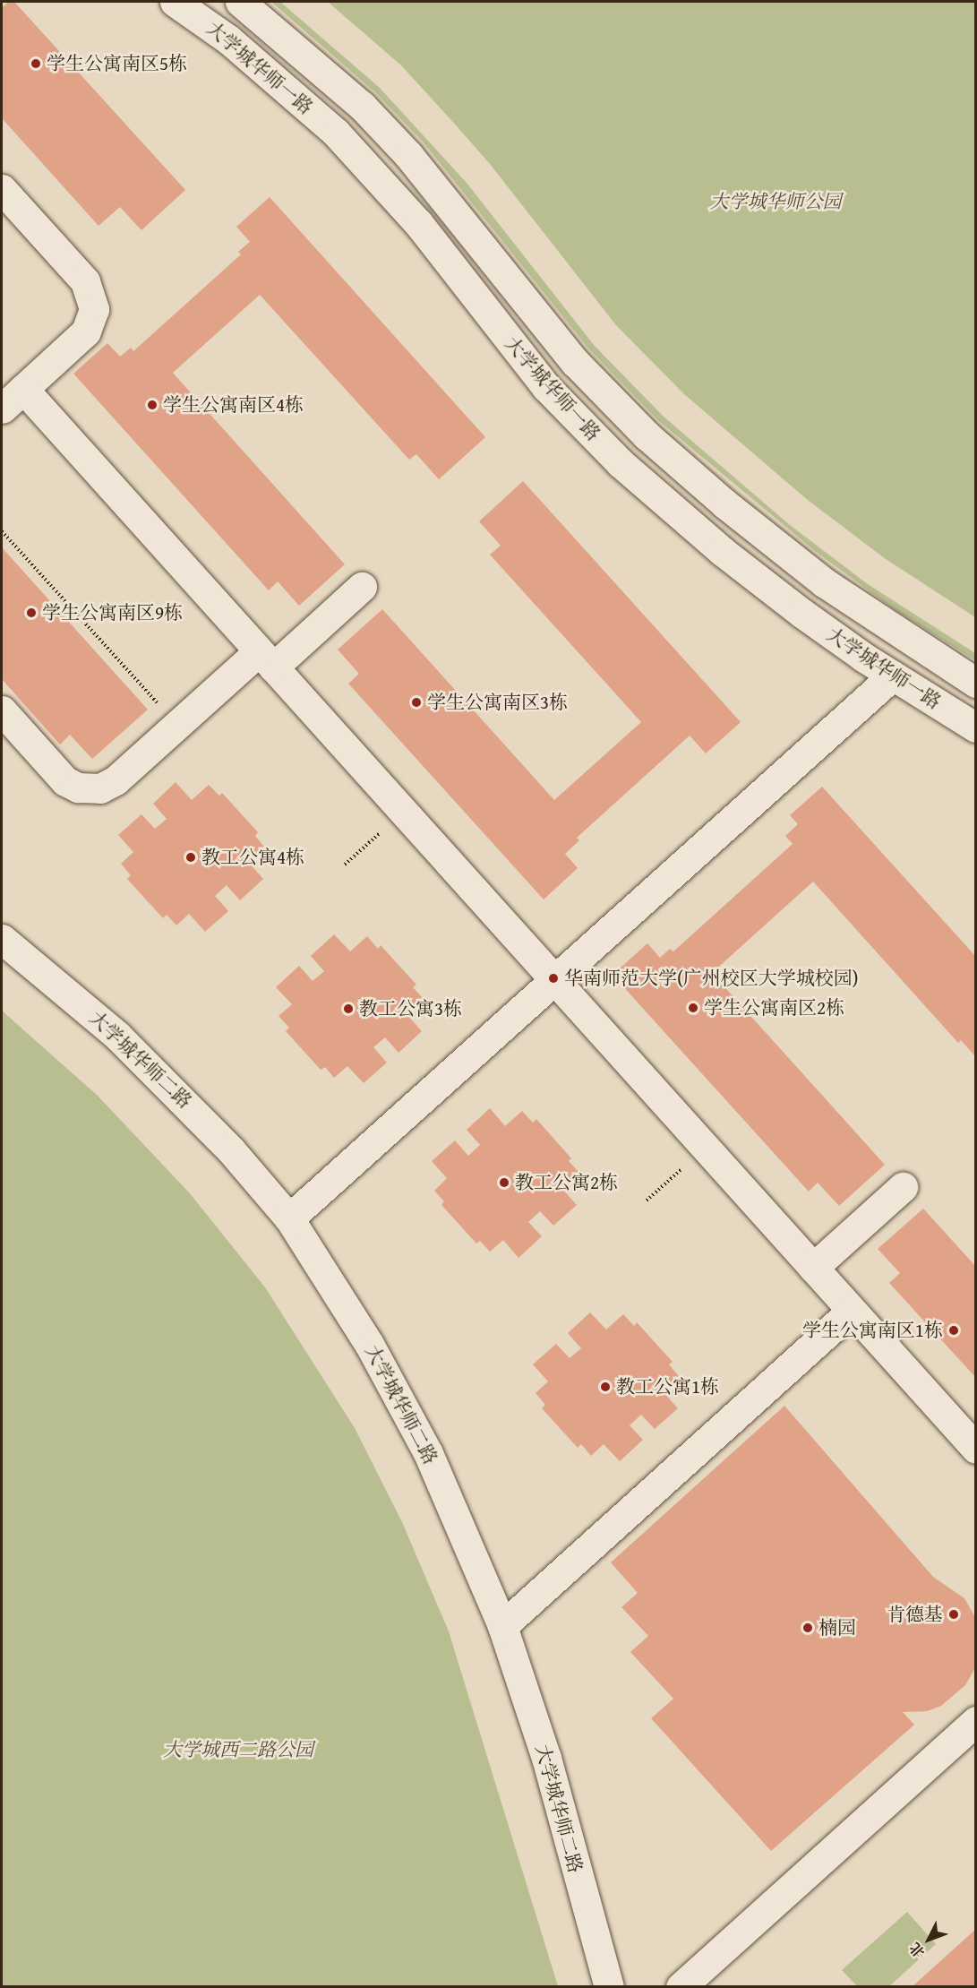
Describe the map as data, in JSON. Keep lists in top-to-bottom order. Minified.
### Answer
{"streets":{"street":["大学城华师一路","大学城华师二路"]},"parks":["大学城华师公园","大学城西二路公园"],"places":["学生公寓南区5栋","学生公寓南区4栋","学生公寓南区9栋","学生公寓南区3栋","教工公寓4栋","华南师范大学(广州校区大学城校园)","学生公寓南区2栋","教工公寓3栋","教工公寓2栋","学生公寓南区1栋","教工公寓1栋","肯德基","楠园"],"north":"bottom left"}
